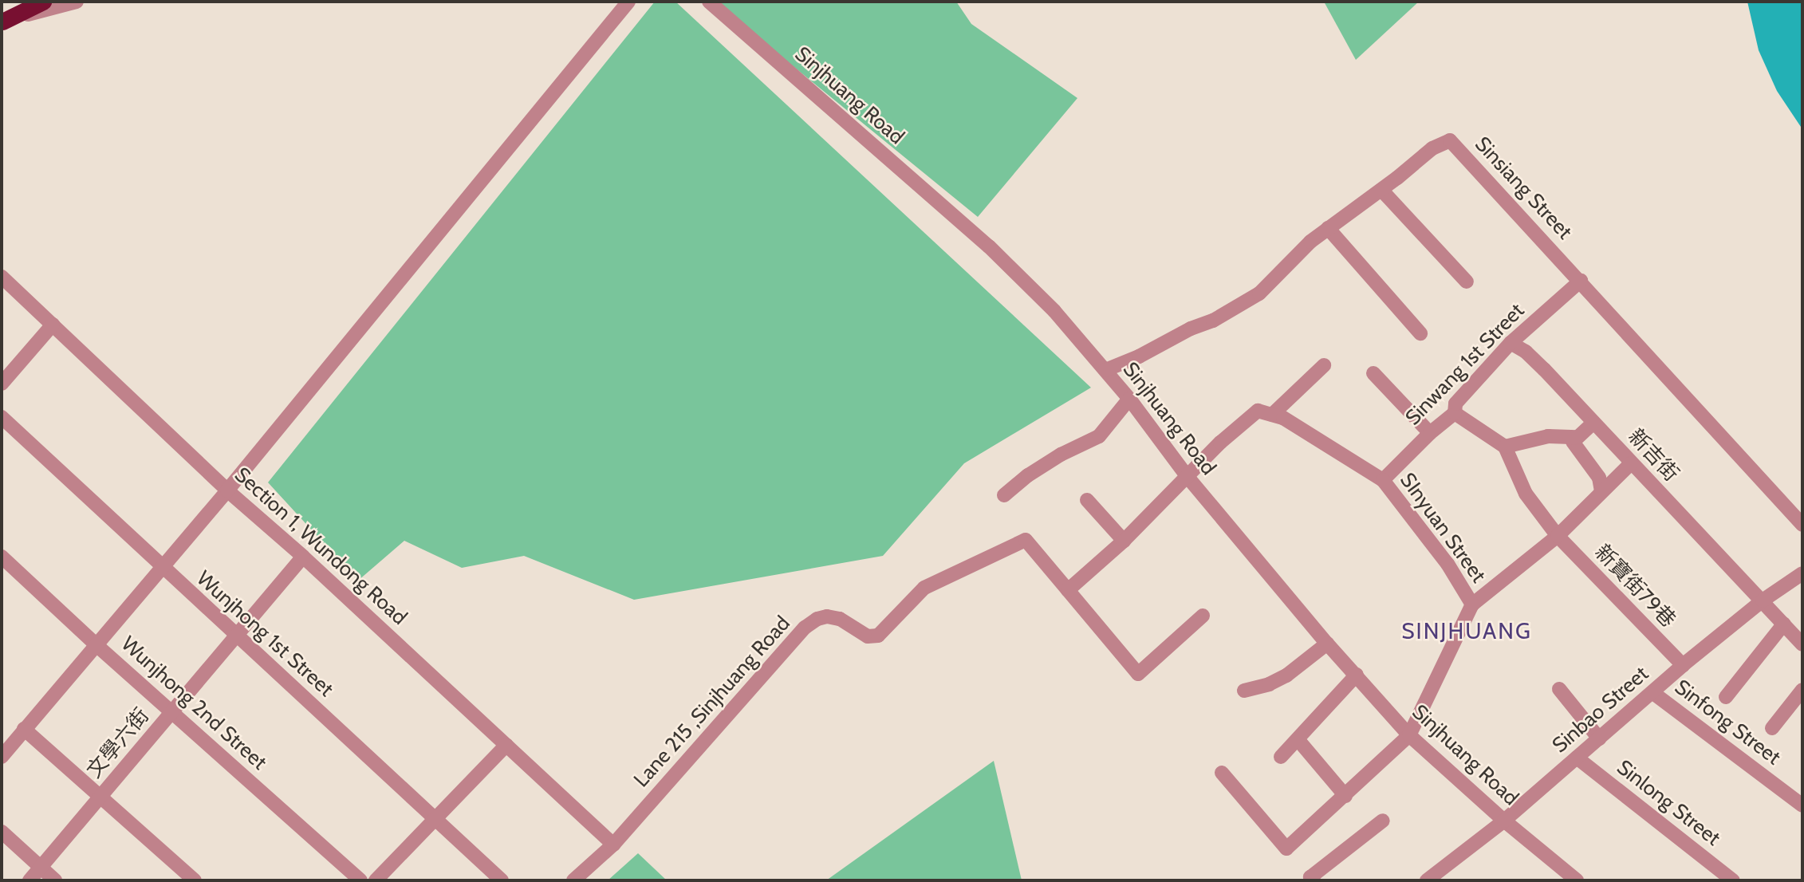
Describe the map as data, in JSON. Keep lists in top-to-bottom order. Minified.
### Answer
{"streets":{"street":["Sinjhuang Road","Sinsiang Street","Sinwang 1st Street","新吉街","SInyuan Street","Section 1, Wundong Road","新寶街79巷","Wunjhong 1st Street","Lane 215 ,Sinjhuang Road","Wunjhong 2nd Street","Sinbao Street","Sinfong Street","文學六街","Sinlong Street"]},"crossings":[["Sinjhuang Road","Sinsiang Street"],["Sinjhuang Road","Sinbao Street"],["Sinsiang Street","Sinwang 1st Street"],["Sinwang 1st Street","新吉街"],["Sinwang 1st Street","SInyuan Street"],["新吉街","Sinbao Street"],["Section 1, Wundong Road","Lane 215 ,Sinjhuang Road"],["Section 1, Wundong Road","文學六街"],["新寶街79巷","Sinbao Street"],["Wunjhong 1st Street","文學六街"],["Wunjhong 2nd Street","文學六街"],["Sinbao Street","Sinfong Street"],["Sinbao Street","Sinlong Street"]],"districts":["SINJHUANG"]}
